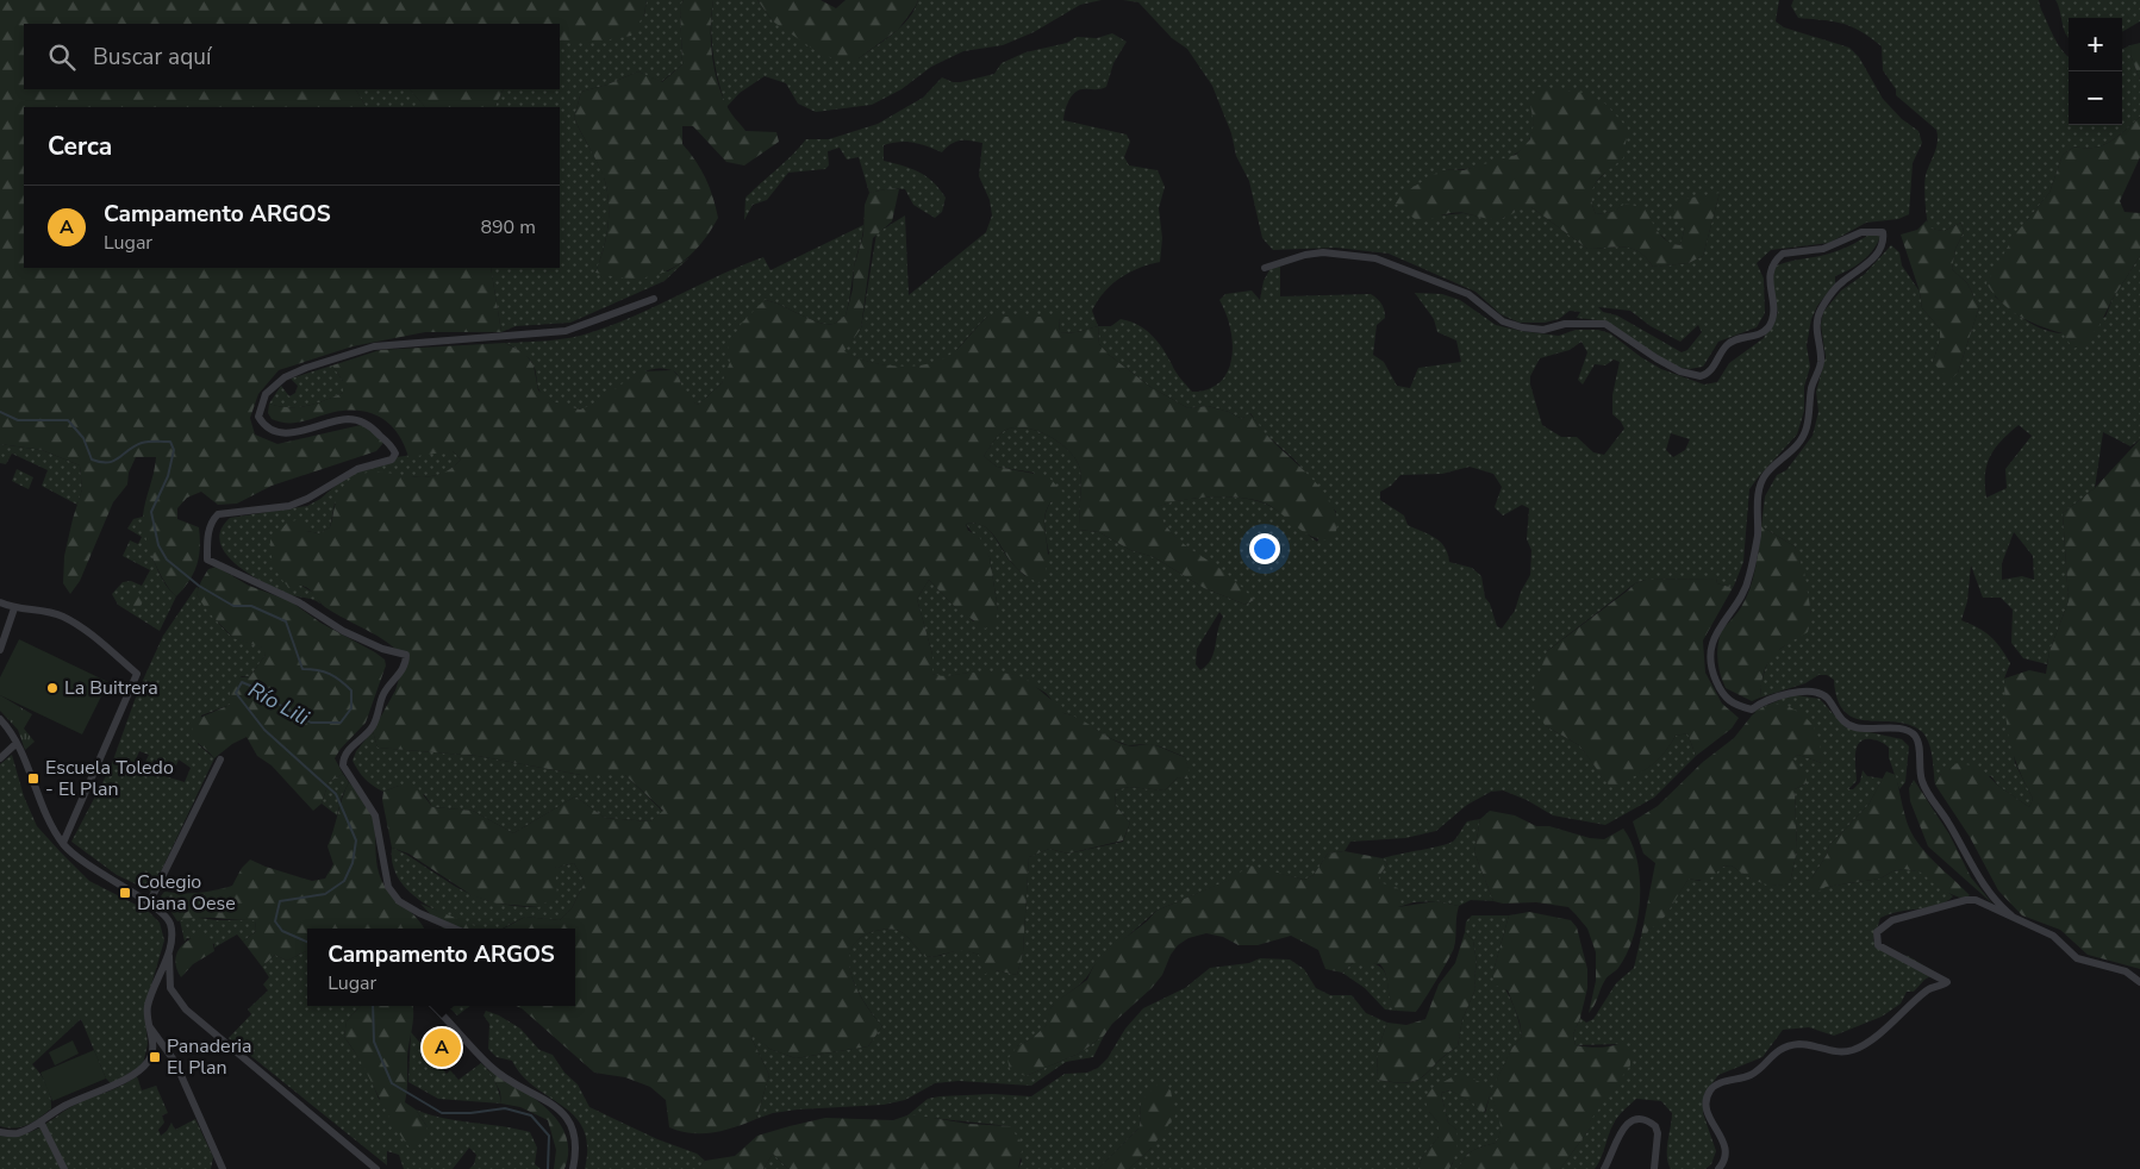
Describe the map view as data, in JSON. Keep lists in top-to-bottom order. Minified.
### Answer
{"water":["Río Lili"],"places":{"other":["La Buitrera"],"transit":["Escuela Toledo - El Plan","Colegio Diana Oese","Panaderia El Plan"]},"page":{"map_buttons":["+","−"],"search":"Buscar aquí","heading":"Cerca","list":[{"mark":"A","name":"Campamento ARGOS","note":"Lugar","value":"890 m"}],"popup":["Campamento ARGOS","Lugar"],"pins":"A"}}
